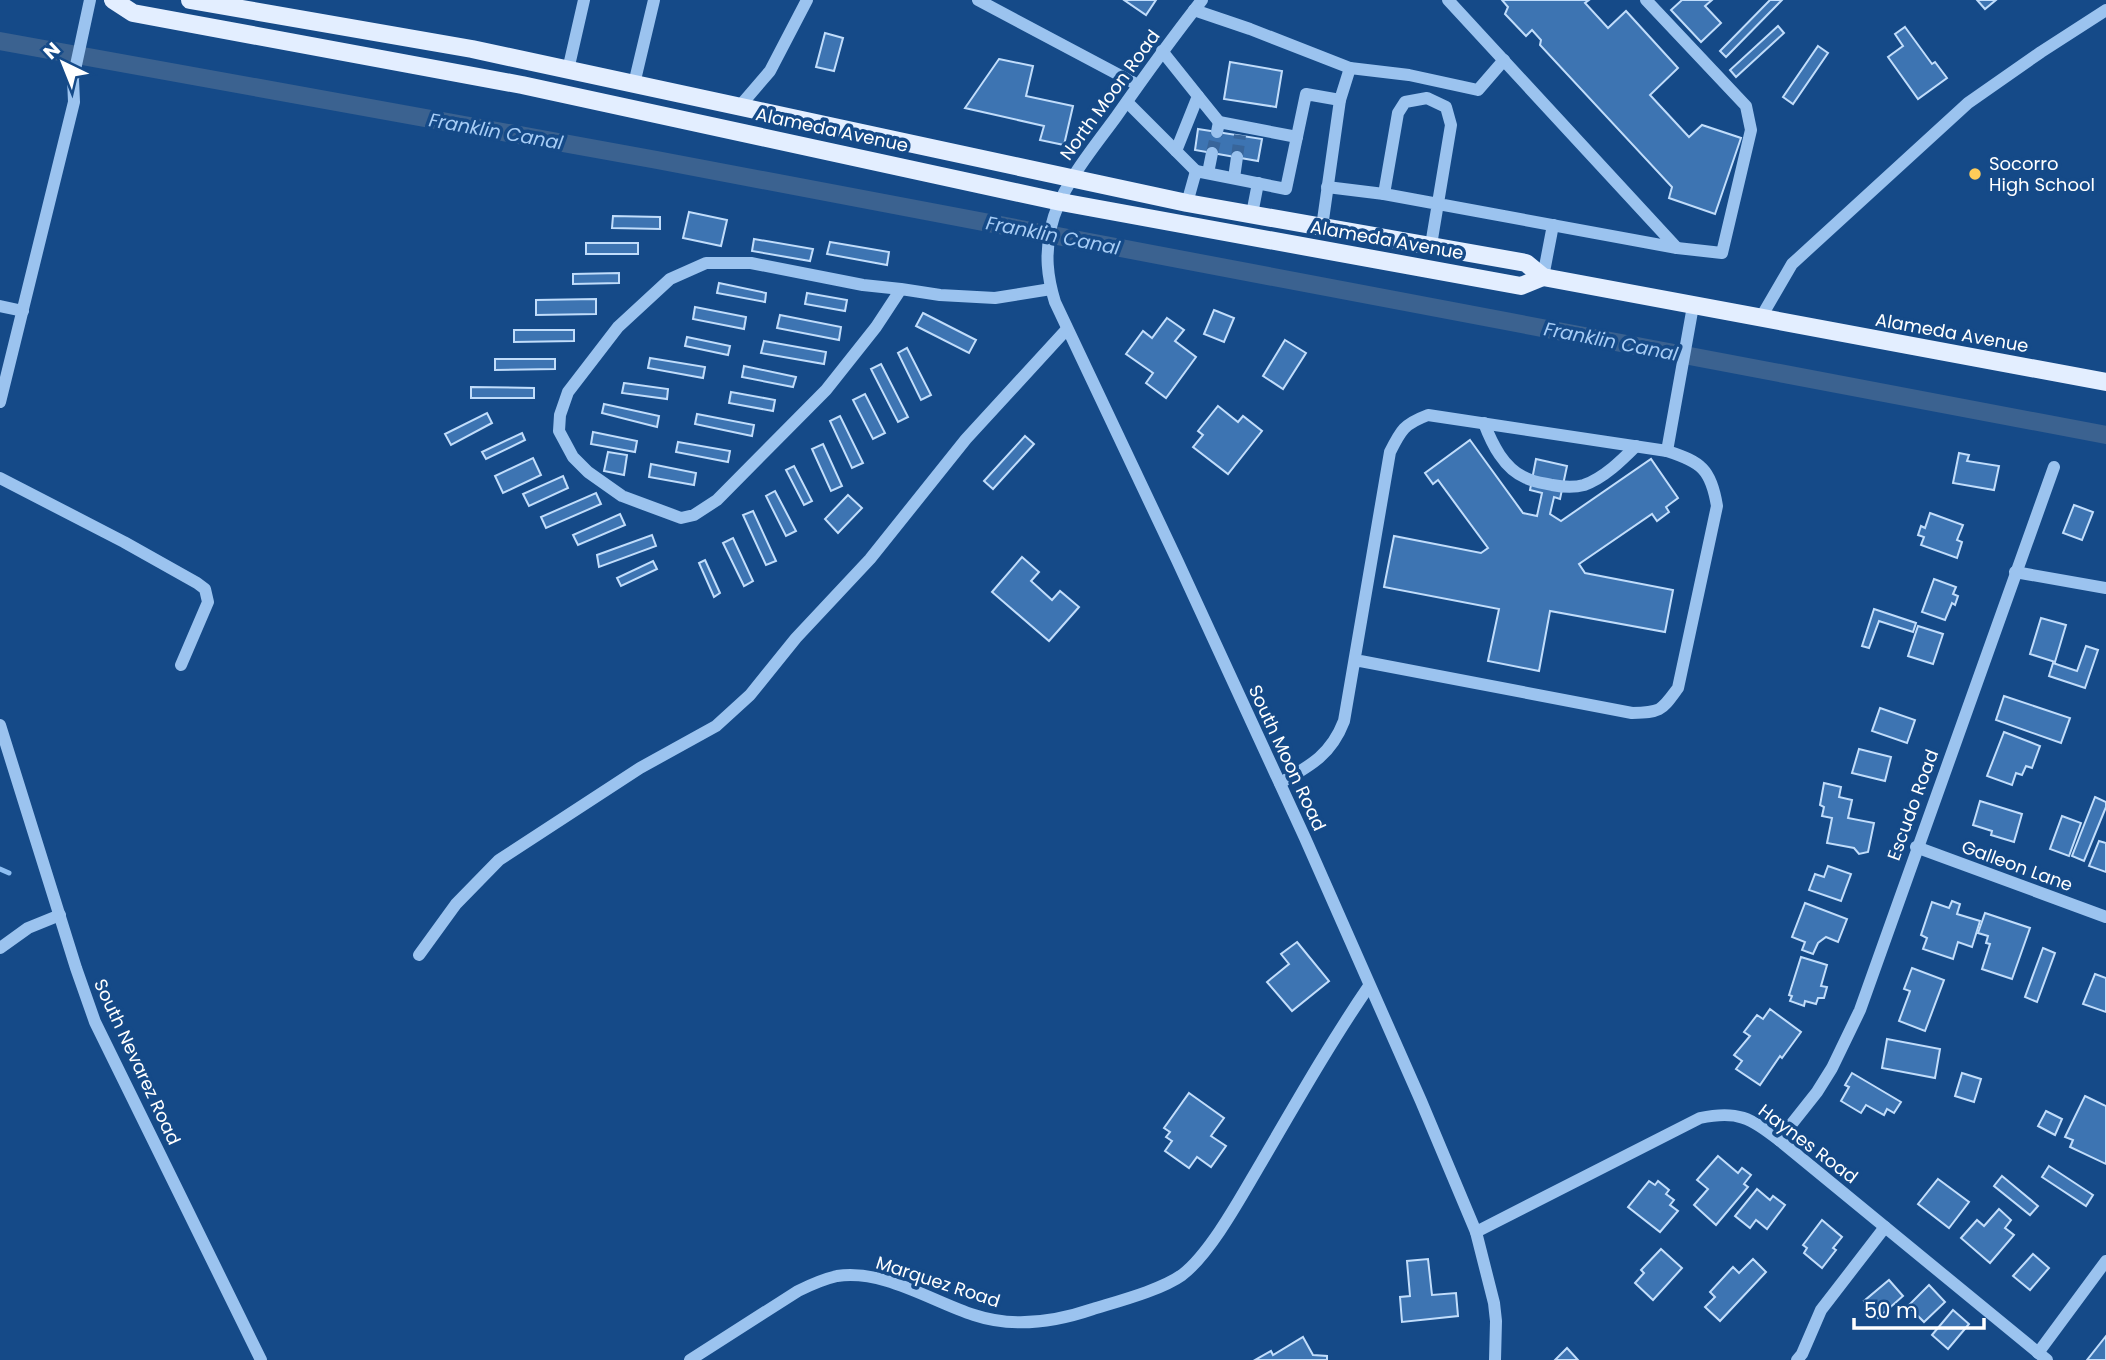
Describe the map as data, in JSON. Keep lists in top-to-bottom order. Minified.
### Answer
{"streets":{"main road":["Alameda Avenue"],"street":["North Moon Road","South Moon Road","Escudo Road","Galleon Lane","South Nevarez Road","Haynes Road","Marquez Road"]},"crossings":[["North Moon Road","Alameda Avenue"],["North Moon Road","South Moon Road"],["Alameda Avenue","South Moon Road"],["South Moon Road","Haynes Road"],["South Moon Road","Marquez Road"],["Escudo Road","Galleon Lane"],["Escudo Road","Haynes Road"]],"water":["Franklin Canal"],"places":["Socorro High School"],"scale_bar":"50 m","north":"top left"}
